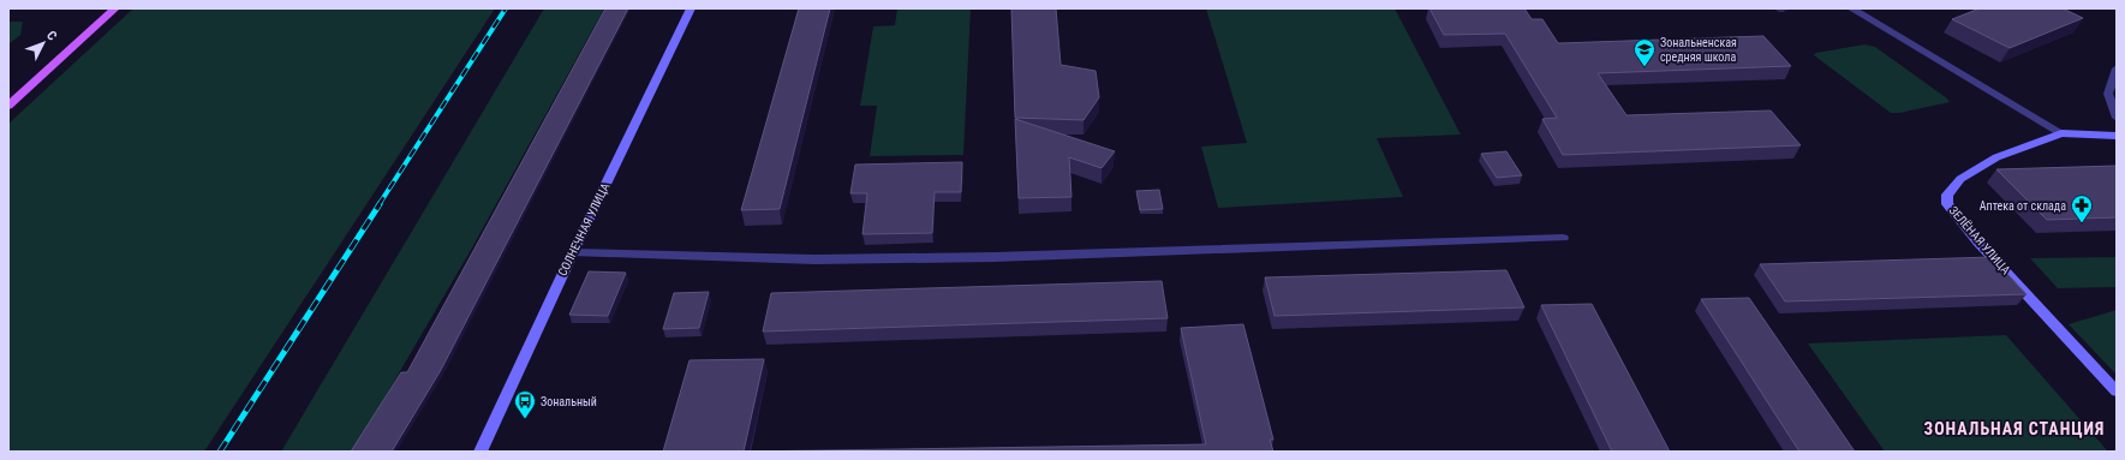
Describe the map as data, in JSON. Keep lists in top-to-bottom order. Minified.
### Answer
{"streets":{"street":["СОЛНЕЧНАЯ УЛИЦА","ЗЕЛЁНАЯ УЛИЦА"]},"districts":["ЗОНАЛЬНАЯ СТАНЦИЯ"],"places":{"school or university":["Зональненская средняя школа"],"pharmacy":["Аптека от склада"],"bus stop":["Зональный"]},"north":"top right"}
